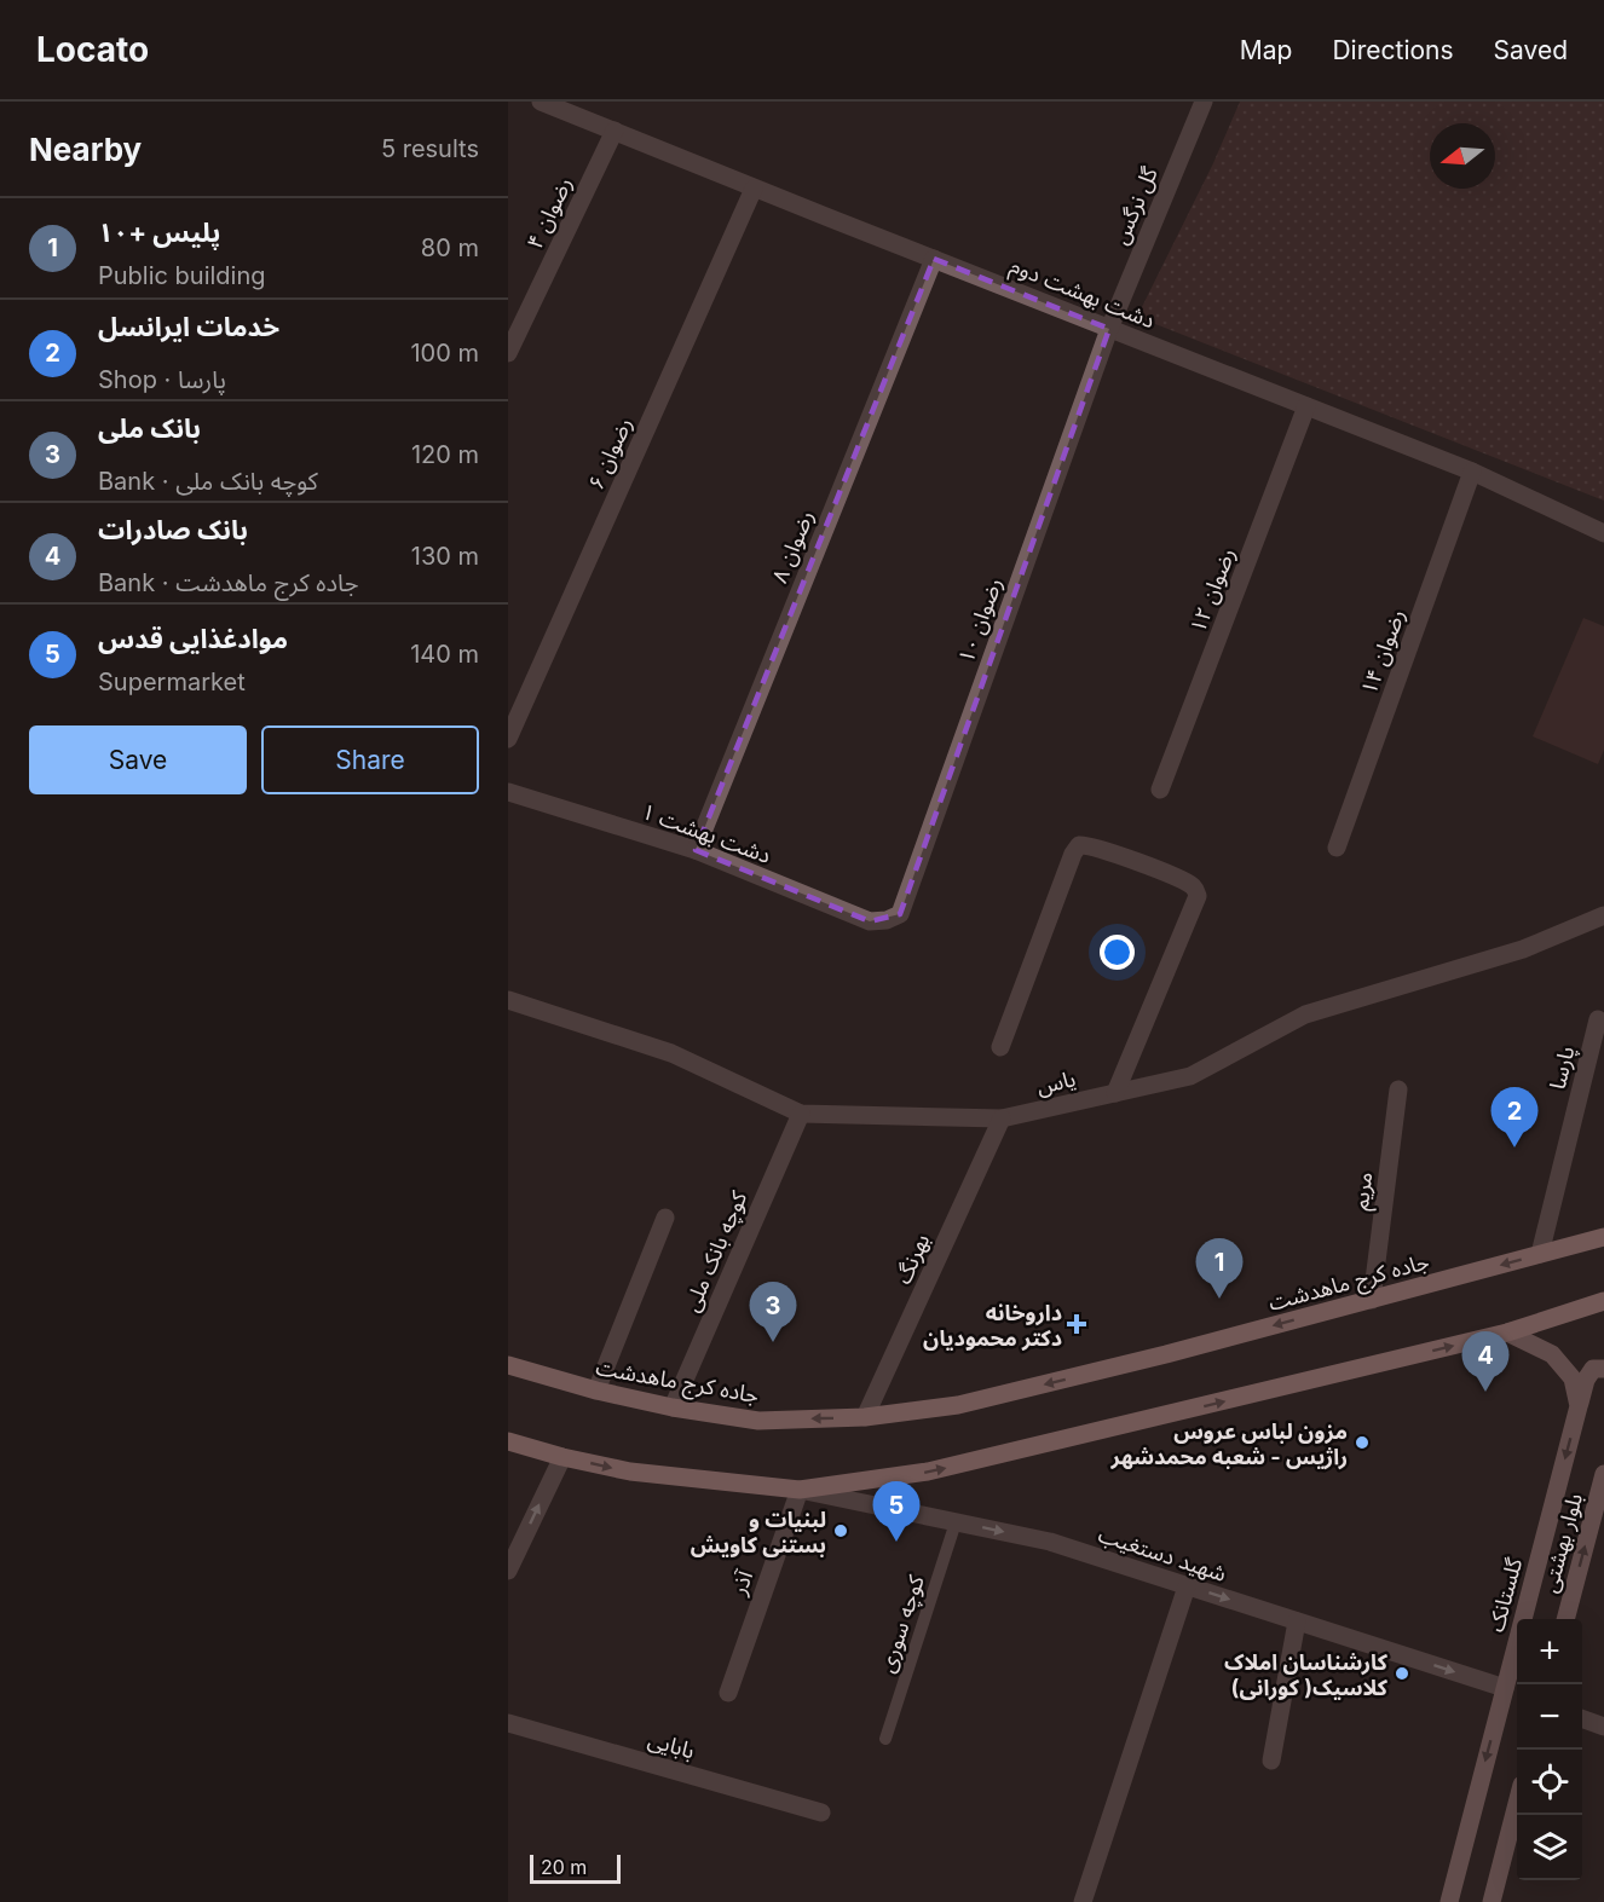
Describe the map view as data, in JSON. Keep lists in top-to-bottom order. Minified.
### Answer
{"streets":{"main road":["جاده کرج ماهدشت"],"street":["گل نرگس","رضوان ۴","دشت بهشت دوم","رضوان ۶","رضوان ۸","رضوان ۱۲","رضوان ۱۰","رضوان ۱۴","دشت بهشت ۱","پارسا","یاس","مریم","کوچه بانک ملی","بهرنگ","بلوار بهشتی","شهید دستغیب","آذر","گلستانک","بابایی"],"lane":["کوچه سوری"]},"crossings":[["گل نرگس","دشت بهشت دوم"],["گل نرگس","رضوان ۱۰"],["رضوان ۴","دشت بهشت دوم"],["دشت بهشت دوم","رضوان ۶"],["دشت بهشت دوم","رضوان ۸"],["دشت بهشت دوم","رضوان ۱۲"],["دشت بهشت دوم","رضوان ۱۰"],["دشت بهشت دوم","رضوان ۱۴"],["رضوان ۸","دشت بهشت ۱"],["رضوان ۱۰","دشت بهشت ۱"],["پارسا","جاده کرج ماهدشت"],["یاس","کوچه بانک ملی"],["یاس","بهرنگ"],["مریم","جاده کرج ماهدشت"],["کوچه بانک ملی","جاده کرج ماهدشت"],["بهرنگ","جاده کرج ماهدشت"],["شهید دستغیب","آذر"],["شهید دستغیب","گلستانک"],["شهید دستغیب","کوچه سوری"]],"one_way":["بلوار بهشتی","شهید دستغیب","گلستانک"],"places":{"health":["داروخانه دکتر محمودیان"],"other":["مزون لباس عروس راژیس - شعبه محمدشهر","لبنیات و بستنی کاویش","کارشناسان املاک کلاسیک( کورانی)"]},"scale_bar":"20 m","north":"left","page":{"header":"Locato","nav":["Map","Directions","Saved"],"heading":["Nearby","5 results"],"list":[{"mark":"1","name":"پلیس +۱۰","note":"Public building","value":"80 m"},{"mark":"2","name":"خدمات ایرانسل","note":"Shop · پارسا","value":"100 m"},{"mark":"3","name":"بانک ملی","note":"Bank · کوچه بانک ملی","value":"120 m"},{"mark":"4","name":"بانک صادرات","note":"Bank · جاده کرج ماهدشت","value":"130 m"},{"mark":"5","name":"موادغذایی قدس","note":"Supermarket","value":"140 m"}],"buttons":["Save","Share"],"pins":["2","1","3","4","5"],"map_buttons":["+","−"],"scale":"20 m"}}
